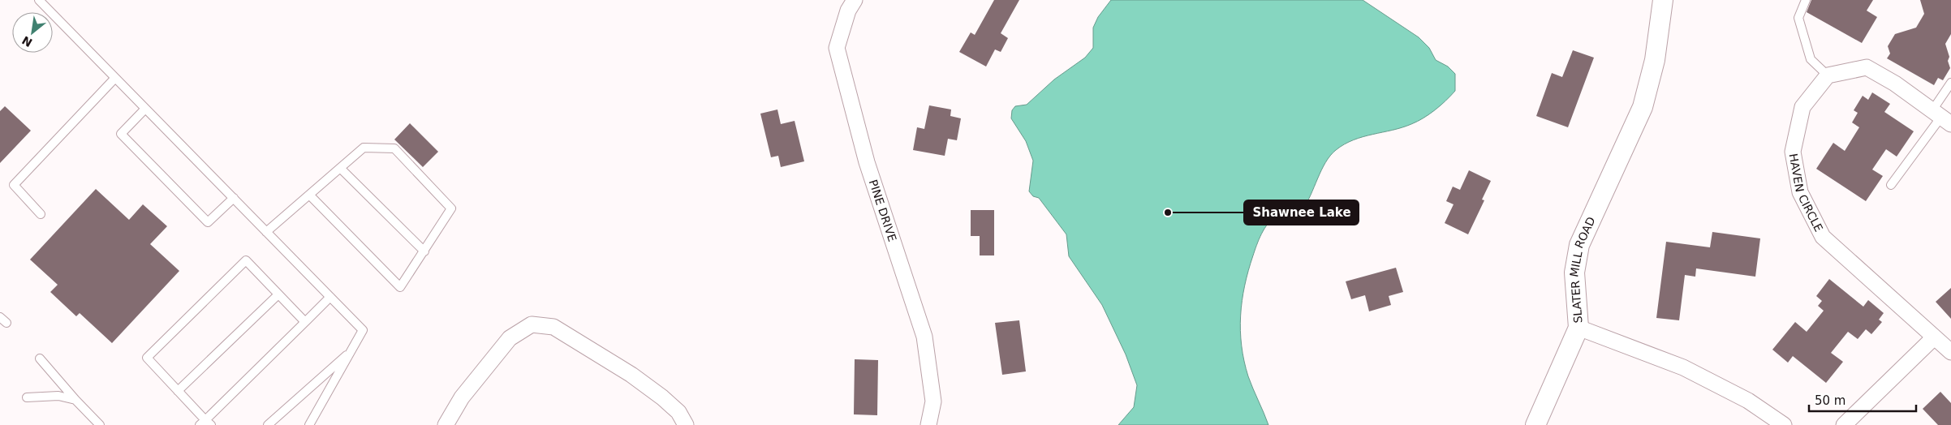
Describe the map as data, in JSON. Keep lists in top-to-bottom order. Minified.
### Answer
{"streets":{"street":["HAVEN CIRCLE","PINE DRIVE","SLATER MILL ROAD"]},"places":["Shawnee Lake"],"scale_bar":"50 m","north":"bottom left"}
